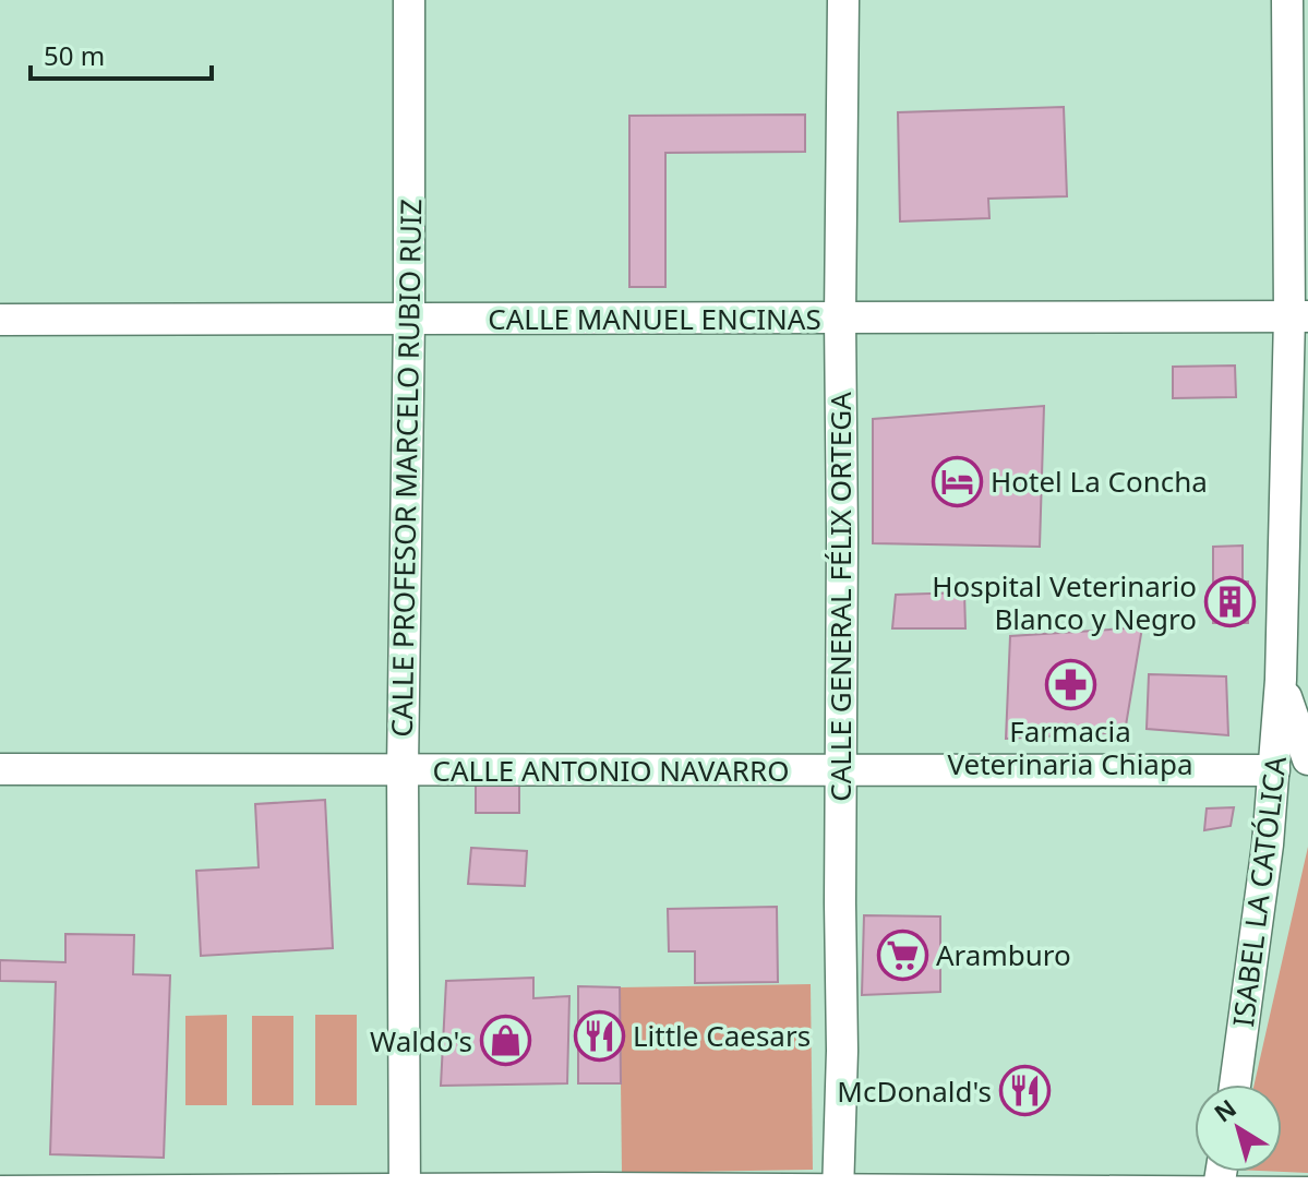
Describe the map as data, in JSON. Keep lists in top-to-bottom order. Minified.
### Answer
{"streets":{"street":["CALLE MANUEL ENCINAS","CALLE PROFESOR MARCELO RUBIO RUIZ","CALLE GENERAL FÉLIX ORTEGA","CALLE ANTONIO NAVARRO","ISABEL LA CATÓLICA"]},"crossings":[["CALLE MANUEL ENCINAS","CALLE PROFESOR MARCELO RUBIO RUIZ"],["CALLE MANUEL ENCINAS","CALLE GENERAL FÉLIX ORTEGA"],["CALLE MANUEL ENCINAS","ISABEL LA CATÓLICA"],["CALLE PROFESOR MARCELO RUBIO RUIZ","CALLE ANTONIO NAVARRO"],["CALLE GENERAL FÉLIX ORTEGA","CALLE ANTONIO NAVARRO"],["CALLE ANTONIO NAVARRO","ISABEL LA CATÓLICA"]],"places":{"hotel":["Hotel La Concha"],"building":["Hospital Veterinario Blanco y Negro"],"pharmacy":["Farmacia Veterinaria Chiapa"],"supermarket":["Aramburo"],"restaurant":["Little Caesars","McDonald's"],"shop":["Waldo's"]},"scale_bar":"50 m","north":"top left"}
